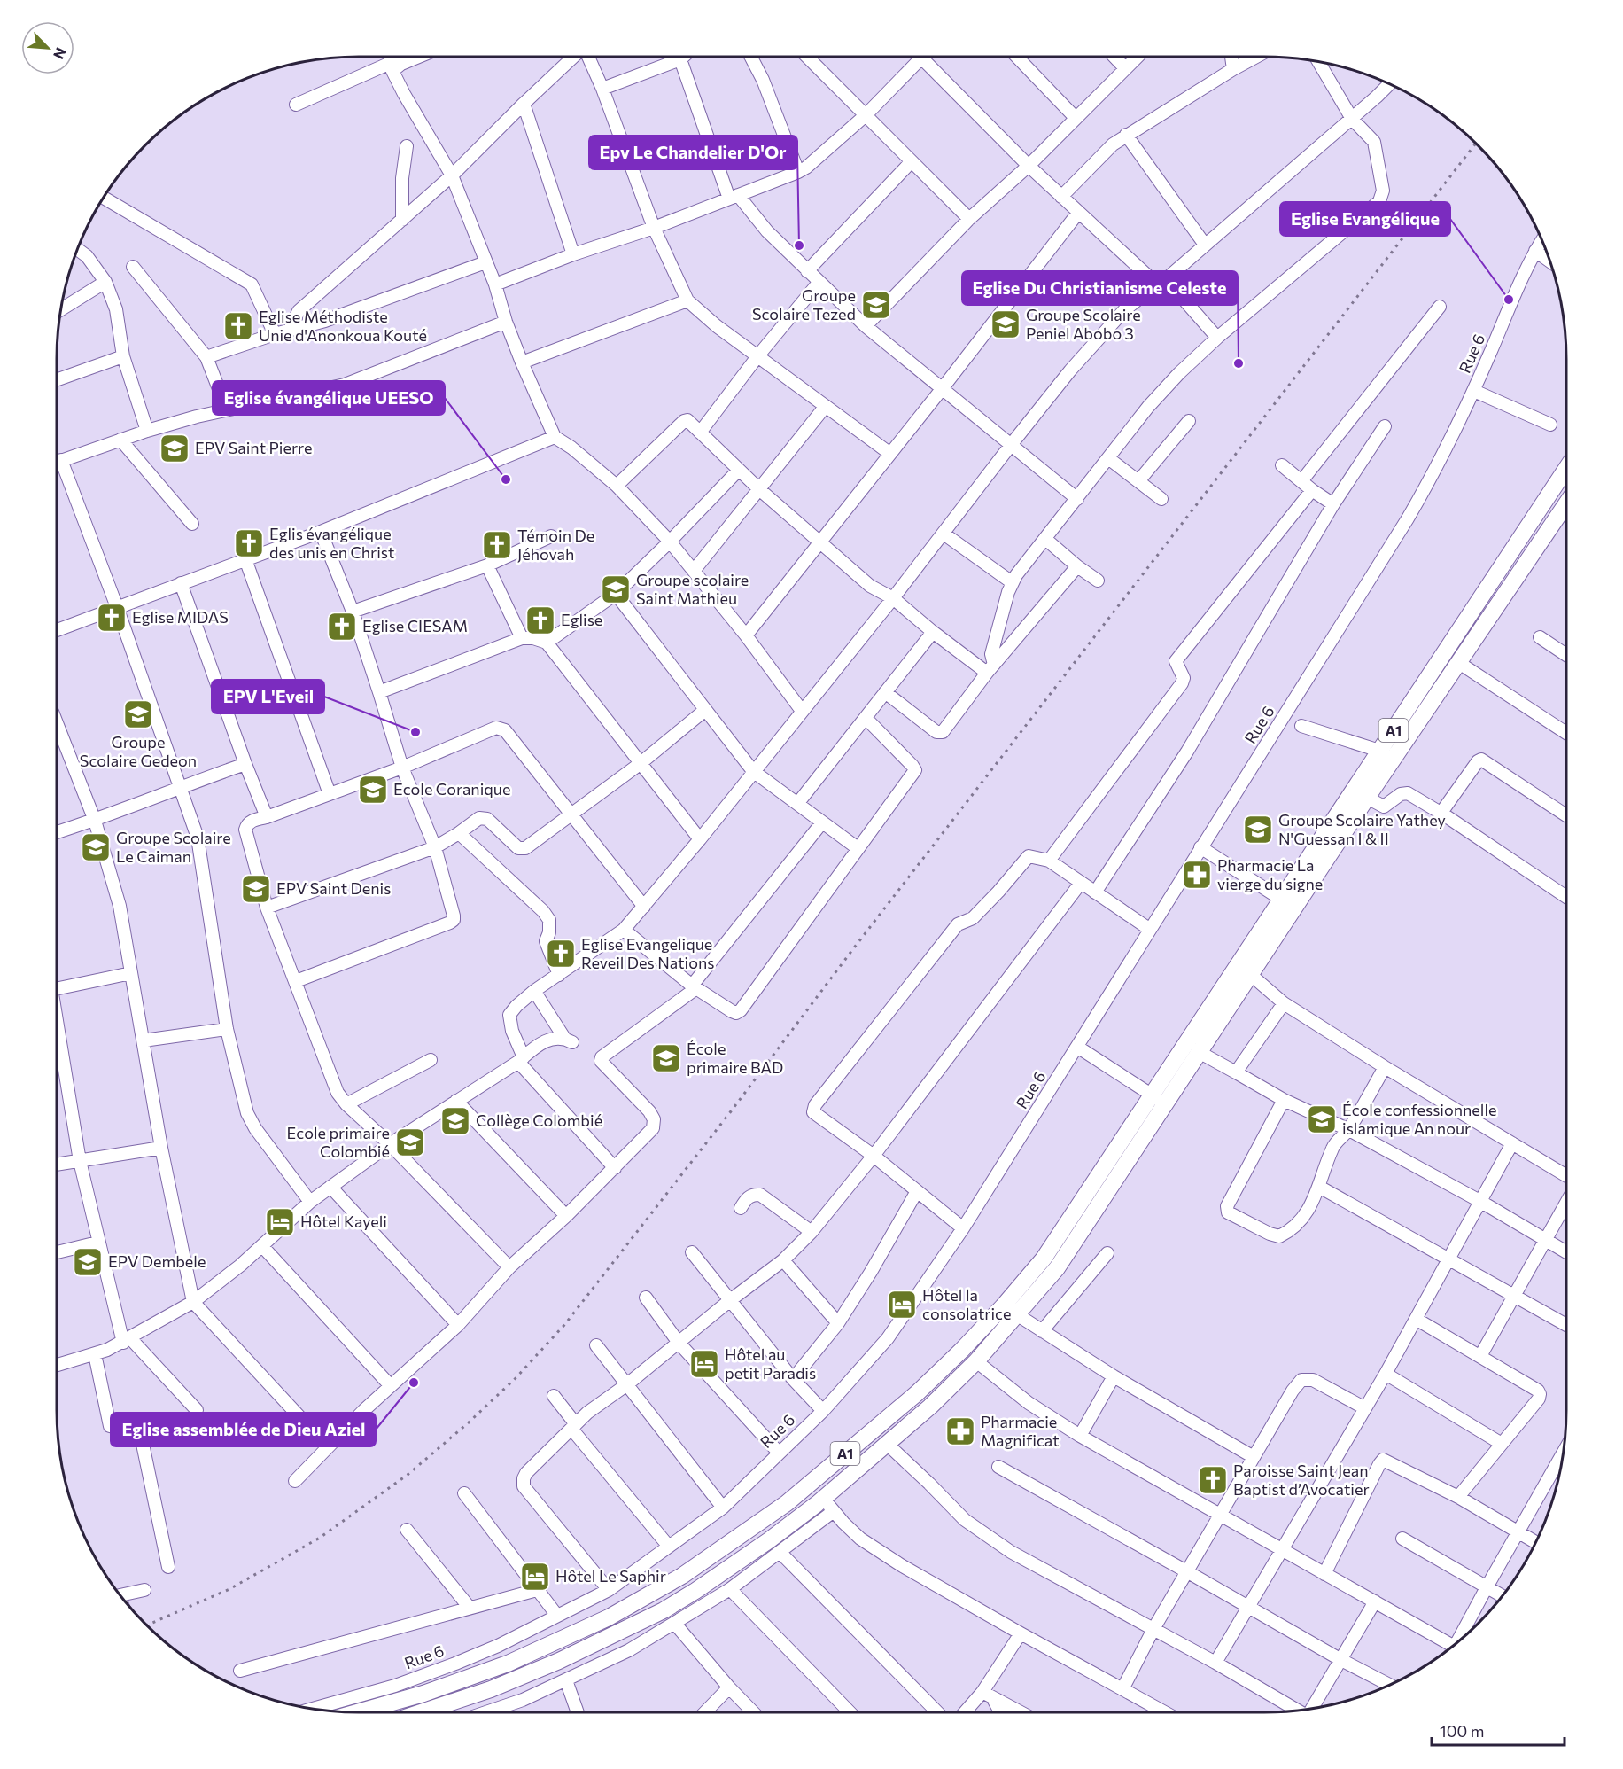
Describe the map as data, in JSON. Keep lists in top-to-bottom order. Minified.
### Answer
{"streets":{"main road":["A1"],"street":["Rue 6"]},"places":{"other":["Epv Le Chandelier D'Or","Eglise Evangélique","Eglise Du Christianisme Celeste","Eglise évangélique UEESO","EPV L'Eveil","Eglise assemblée de Dieu Aziel"],"school or university":["Groupe Scolaire Tezed","Groupe Scolaire Peniel Abobo 3","EPV Saint Pierre","Groupe scolaire Saint Mathieu","Groupe Scolaire Gedeon","Ecole Coranique","Groupe Scolaire Yathey N'Guessan I & II","Groupe Scolaire Le Caiman","EPV Saint Denis","École primaire BAD","École confessionnelle islamique An nour","Collège Colombié","Ecole primaire Colombié","EPV Dembele"],"church":["Eglise Méthodiste Unie d'Anonkoua Kouté","Eglis évangélique des unis en Christ","Témoin De Jéhovah","Eglise MIDAS","Eglise","Eglise CIESAM","Eglise Evangelique Reveil Des Nations","Paroisse Saint Jean Baptist d’Avocatier"],"pharmacy":["Pharmacie La vierge du signe","Pharmacie Magnificat"],"hotel":["Hôtel Kayeli","Hôtel la consolatrice","Hôtel au petit Paradis","Hôtel Le Saphir"]},"scale_bar":"100 m","north":"bottom right"}
